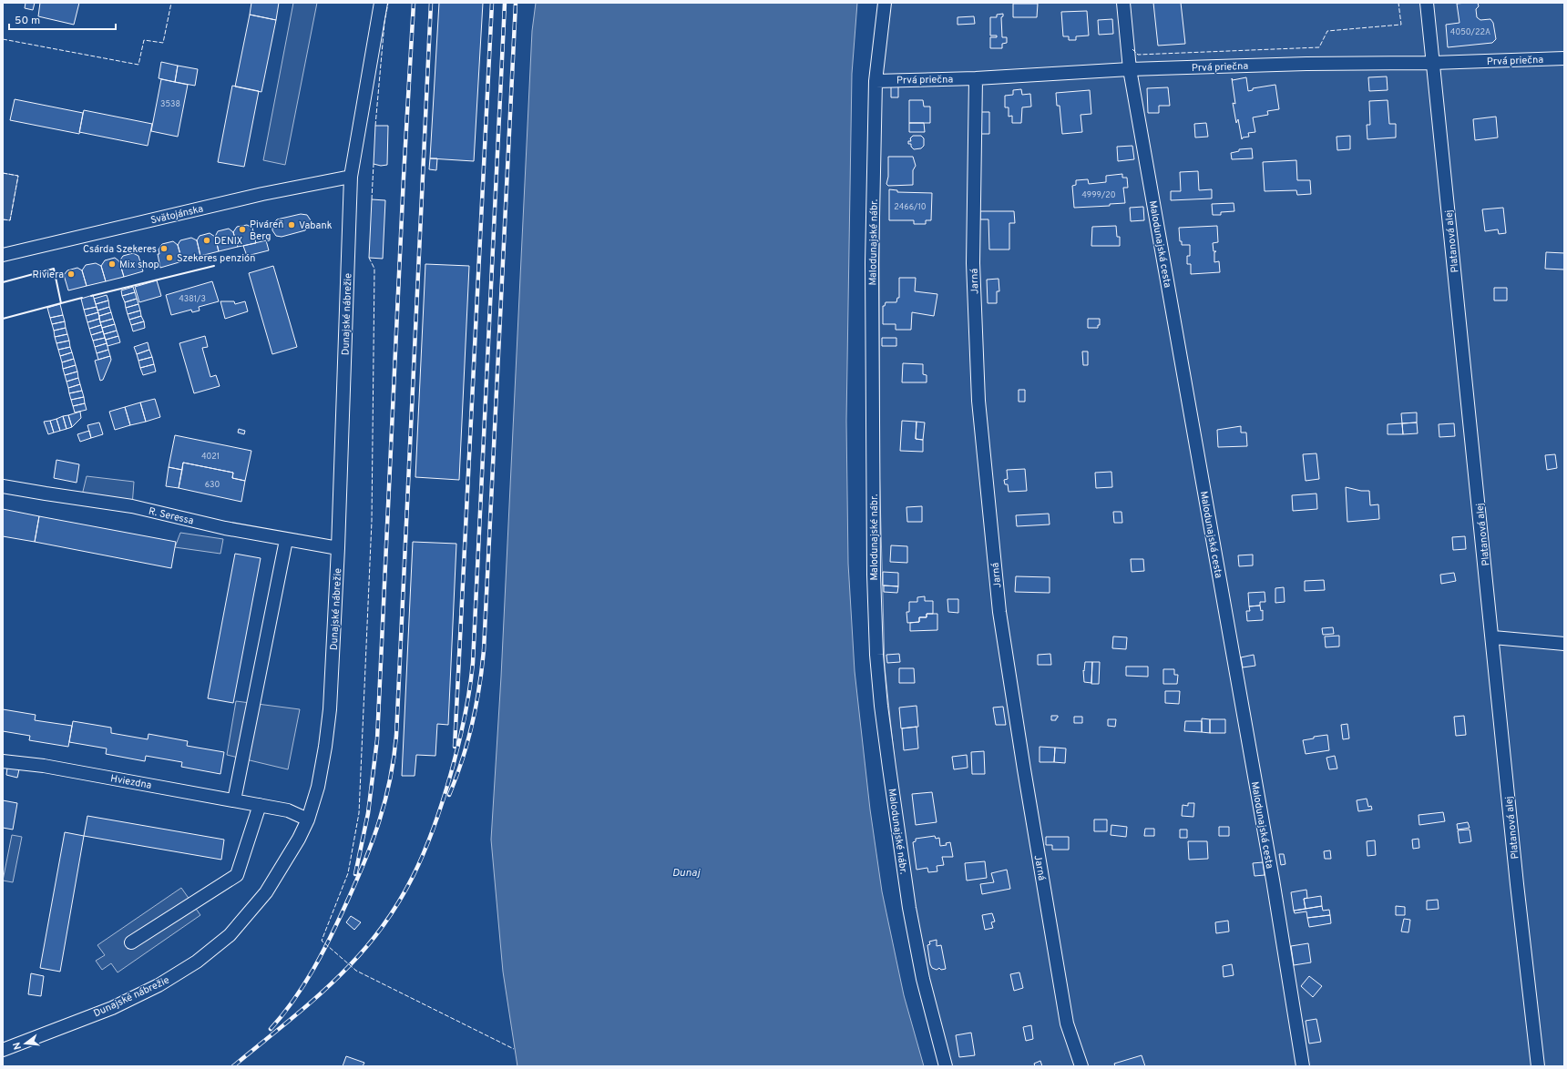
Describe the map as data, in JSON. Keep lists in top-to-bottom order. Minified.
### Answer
{"streets":{"street":["Prvá priečna","Svätojánska","Platanová alej","Malodunajské nábr.","Malodunajská cesta","Jarná","Dunajské nábrežie","R. Seressa","Hviezdna"]},"crossings":[["Prvá priečna","Platanová alej"],["Prvá priečna","Malodunajské nábr."],["Prvá priečna","Malodunajská cesta"],["Prvá priečna","Jarná"],["Svätojánska","Dunajské nábrežie"],["Dunajské nábrežie","R. Seressa"],["Dunajské nábrežie","Hviezdna"]],"water":["Dunaj"],"places":["Vabank","Piváreň Berg","DENIX","Csárda Szekeres","Szekeres penzión","Mix shop","Riviera"],"house_numbers":["4050/22A","3538","4999/20","2466/10","4381/3","4021","630"],"scale_bar":"50 m","north":"left"}
